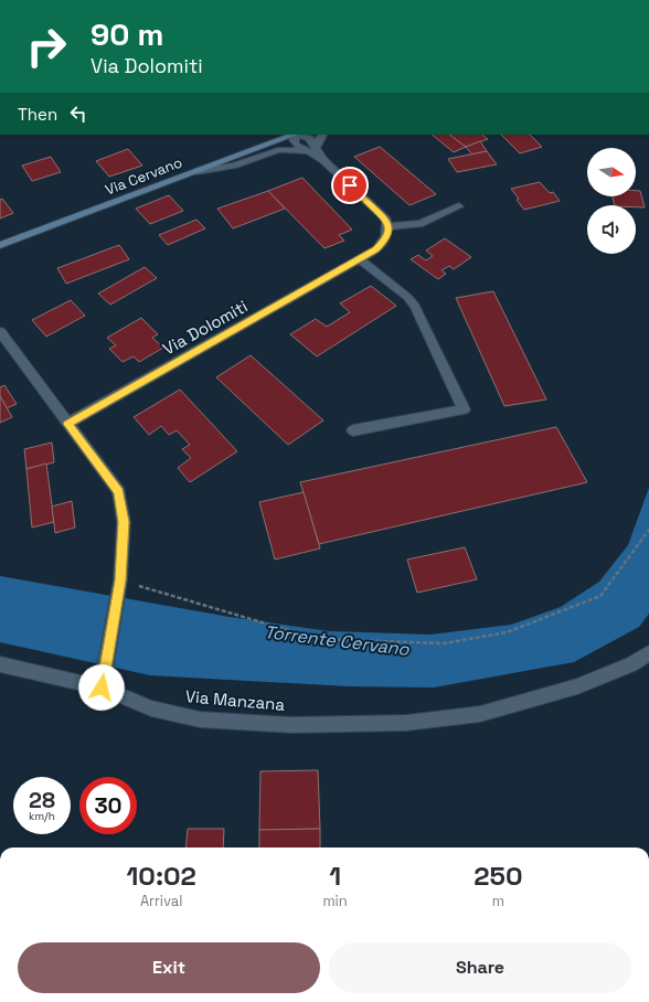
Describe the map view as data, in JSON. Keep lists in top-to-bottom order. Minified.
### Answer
{"streets":{"main road":["Via Cervano"],"street":["Via Dolomiti","Via Manzana"]},"water":["Torrente Cervano"],"north":"right","page":{"turn":["90 m","Via Dolomiti"],"then":"Then","speed":"28 km/h","limit":"30","eta":["10:02","Arrival","1","min","250","m"],"buttons":["Exit","Share"]}}
